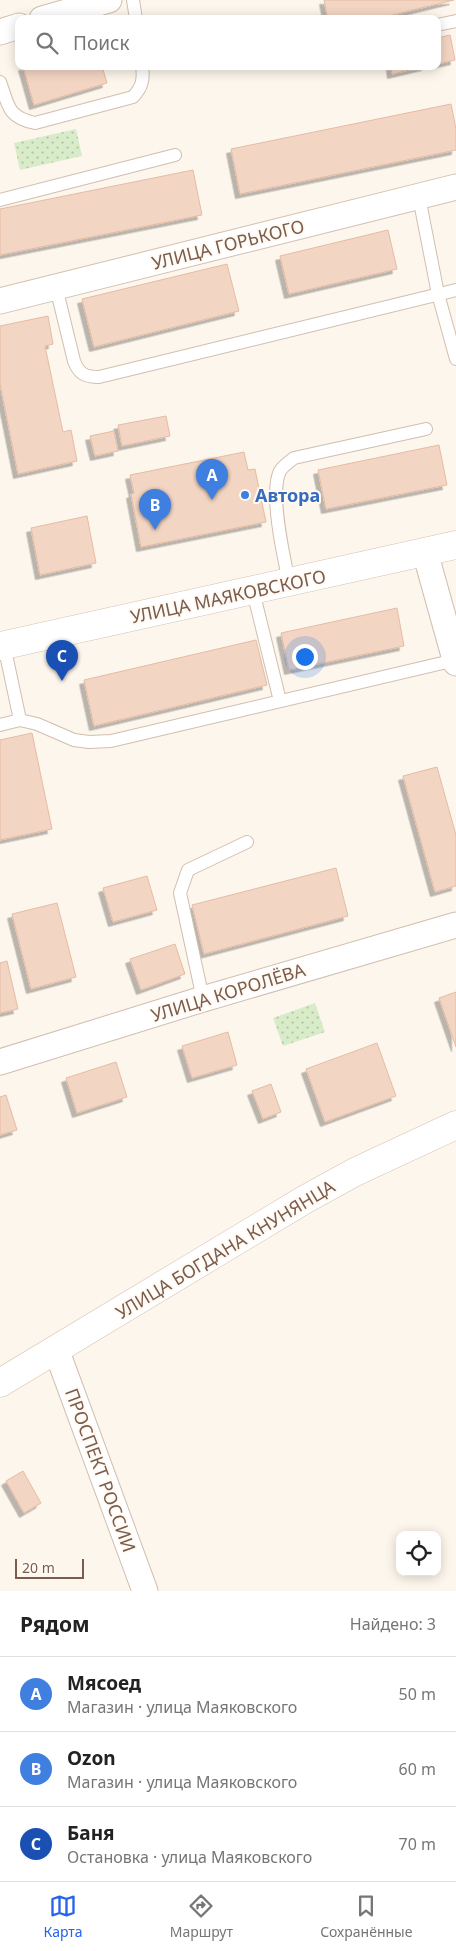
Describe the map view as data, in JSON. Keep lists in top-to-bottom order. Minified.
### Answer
{"streets":{"main road":["УЛИЦА МАЯКОВСКОГО","УЛИЦА БОГДАНА КНУНЯНЦА"],"street":["УЛИЦА ГОРЬКОГО","УЛИЦА КОРОЛЁВА","ПРОСПЕКТ РОССИИ"]},"crossings":[["УЛИЦА БОГДАНА КНУНЯНЦА","ПРОСПЕКТ РОССИИ"]],"places":["Автора"],"scale_bar":"20 m","page":{"search":"Поиск","pins":["A","B","C"],"scale":"20 m","heading":["Рядом","Найдено: 3"],"list":[{"mark":"A","name":"Мясоед","note":"Магазин · улица Маяковского","value":"50 m"},{"mark":"B","name":"Ozon","note":"Магазин · улица Маяковского","value":"60 m"},{"mark":"C","name":"Баня","note":"Остановка · улица Маяковского","value":"70 m"}],"nav":["Карта","Маршрут","Сохранённые"]}}
